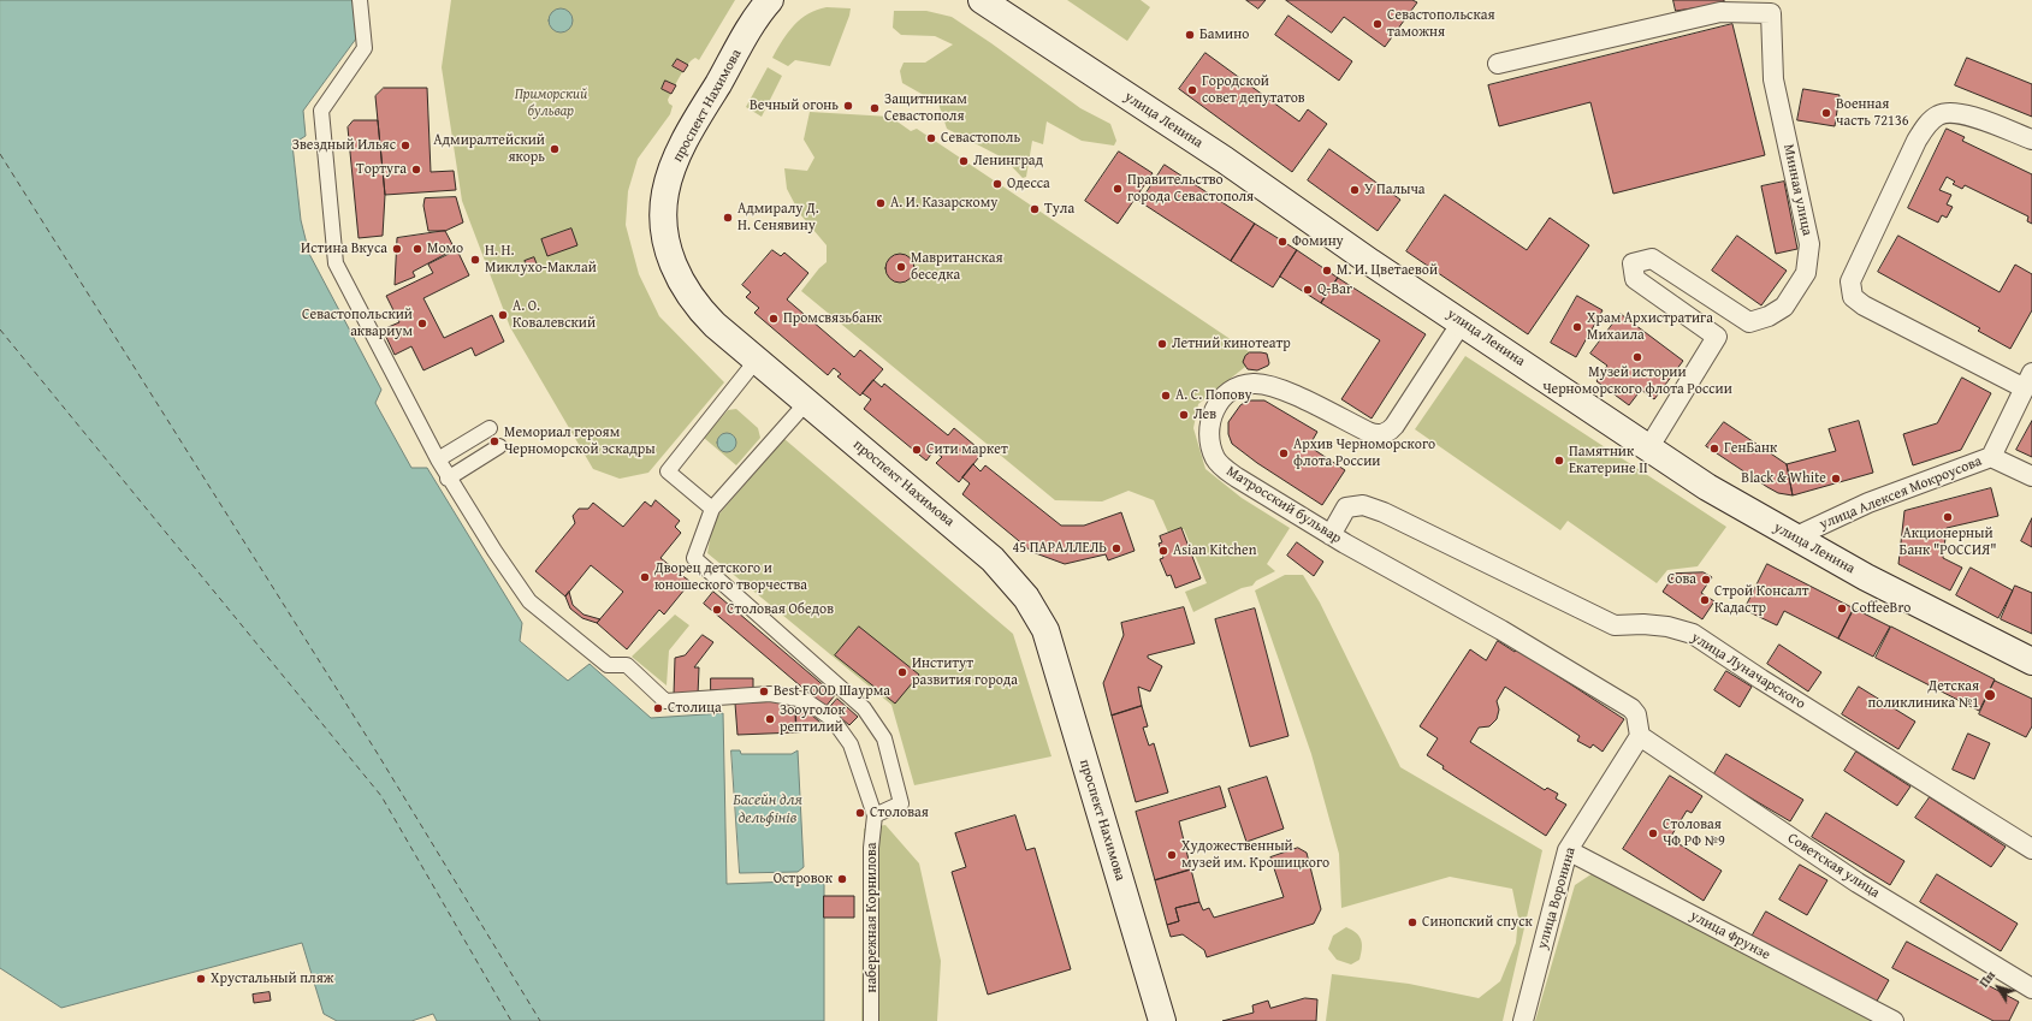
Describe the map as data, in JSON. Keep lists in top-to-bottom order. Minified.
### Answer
{"streets":{"main road":["проспект Нахимова","улица Ленина"],"street":["Минная улица","улица Алексея Мокроусова","Матросский бульвар","улица Луначарского","Советская улица","улица Воронина","набережная Корнилова","улица Фрунзе"]},"crossings":[["улица Ленина","Минная улица"],["улица Ленина","улица Алексея Мокроусова"],["улица Ленина","Матросский бульвар"],["Матросский бульвар","улица Луначарского"],["Матросский бульвар","Советская улица"],["Матросский бульвар","улица Воронина"],["Советская улица","улица Воронина"],["улица Воронина","улица Фрунзе"]],"water":["Басейн для дельфiнiв"],"parks":["Приморский бульвар"],"places":["Севастопольская таможня","Бамино","Городской совет депутатов","Вечный огонь","Защитникам Севастополя","Военная часть 72136","Севастополь","Звездный Ильяс","Адмиралтейский якорь","Ленинград","Тортуга","Одесса","Правительство города Севастополя","У Палыча","А. И. Казарскому","Тула","Адмиралу Д. Н. Сенявину","Фомину","Истина Вкуса","Момо","Н. Н. Миклухо-Маклай","Мавританская беседка","М. И. Цветаевой","Q-Bar","А. О. Ковалевский","Промсвязьбанк","Севастопольский аквариум","Храм Архистратига Михаила","Летний кинотеатр","Музей истории Черноморского флота России","А. С. Попову","Лев","Мемориал героям Черноморской эскадры","ГенБанк","Сити маркет","Архив Черноморского флота России","Памятник Екатерине II","Black & White","Акционерный Банк \"РОССИЯ\"","45 ПАРАЛЛЕЛЬ","Asian Kitchen","Дворец детского и юношеского творчества","Сова","Строй Консалт Кадастр","CoffeeBro","Столовая Обедов","Институт развития города","Best FOOD Шаурма","Детская поликлиника №1","Столица","Зооуголок рептилий","Столовая","Столовая ЧФ РФ №9","Художественный музей им. Крошицкого","Островок","Синопский спуск","Хрустальный пляж"],"north":"top left"}
